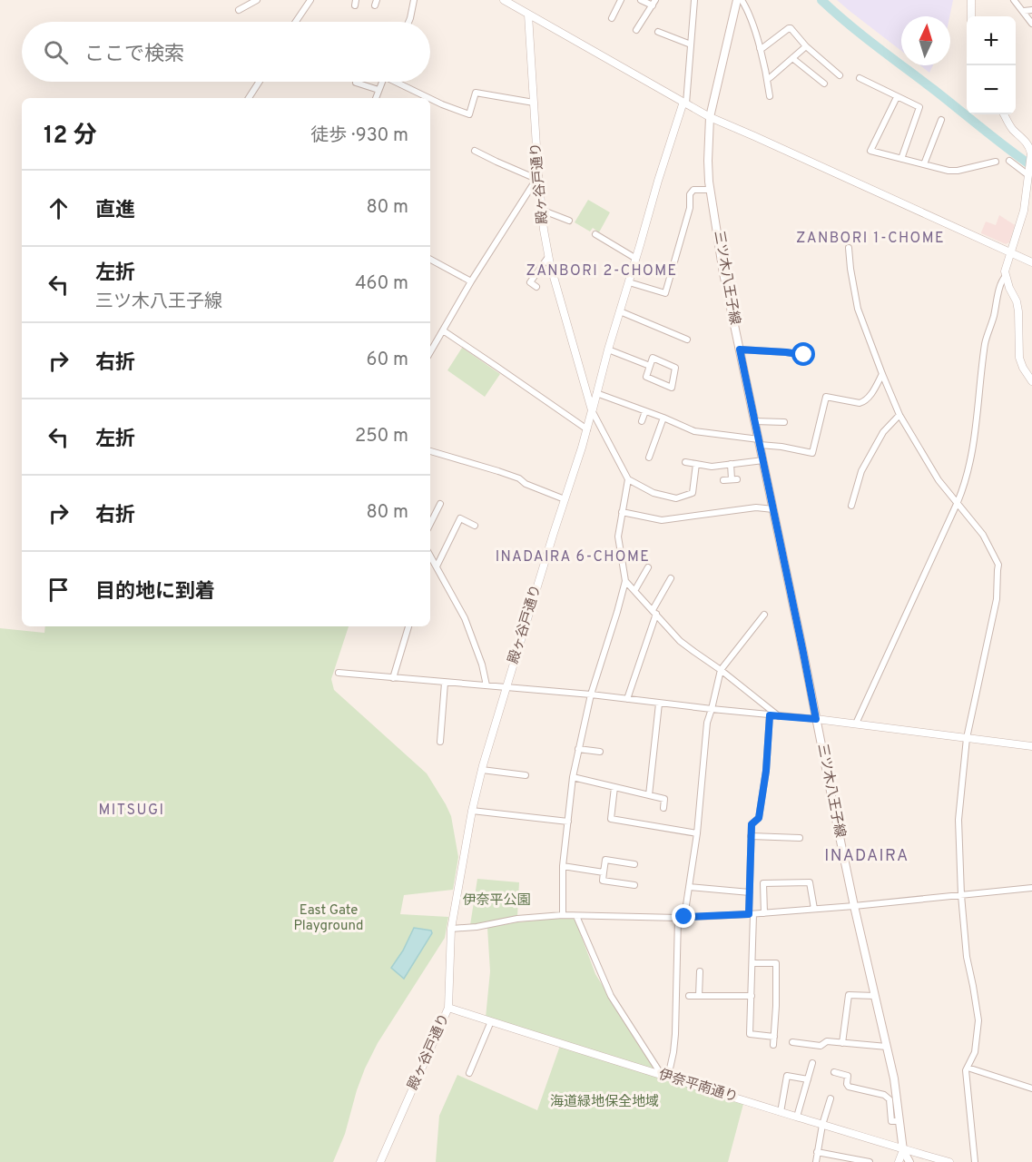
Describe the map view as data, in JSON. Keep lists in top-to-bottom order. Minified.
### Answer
{"streets":{"main road":["三ツ木八王子線"],"street":["殿ヶ谷戸通り","伊奈平南通り"]},"crossings":[["殿ヶ谷戸通り","伊奈平南通り"],["三ツ木八王子線","伊奈平南通り"]],"districts":["ZANBORI 1-CHOME","ZANBORI 2-CHOME","INADAIRA 6-CHOME","MITSUGI","INADAIRA"],"parks":["伊奈平公園","East Gate Playground","海道緑地保全地域"],"north":"top","page":{"map_buttons":["+","−"],"search":"ここで検索","heading":["12 分","徒歩 · 930 m"],"list":[["直進","80 m"],["左折","三ツ木八王子線","460 m"],["右折","60 m"],["左折","250 m"],["右折","80 m"],"目的地に到着"]}}
